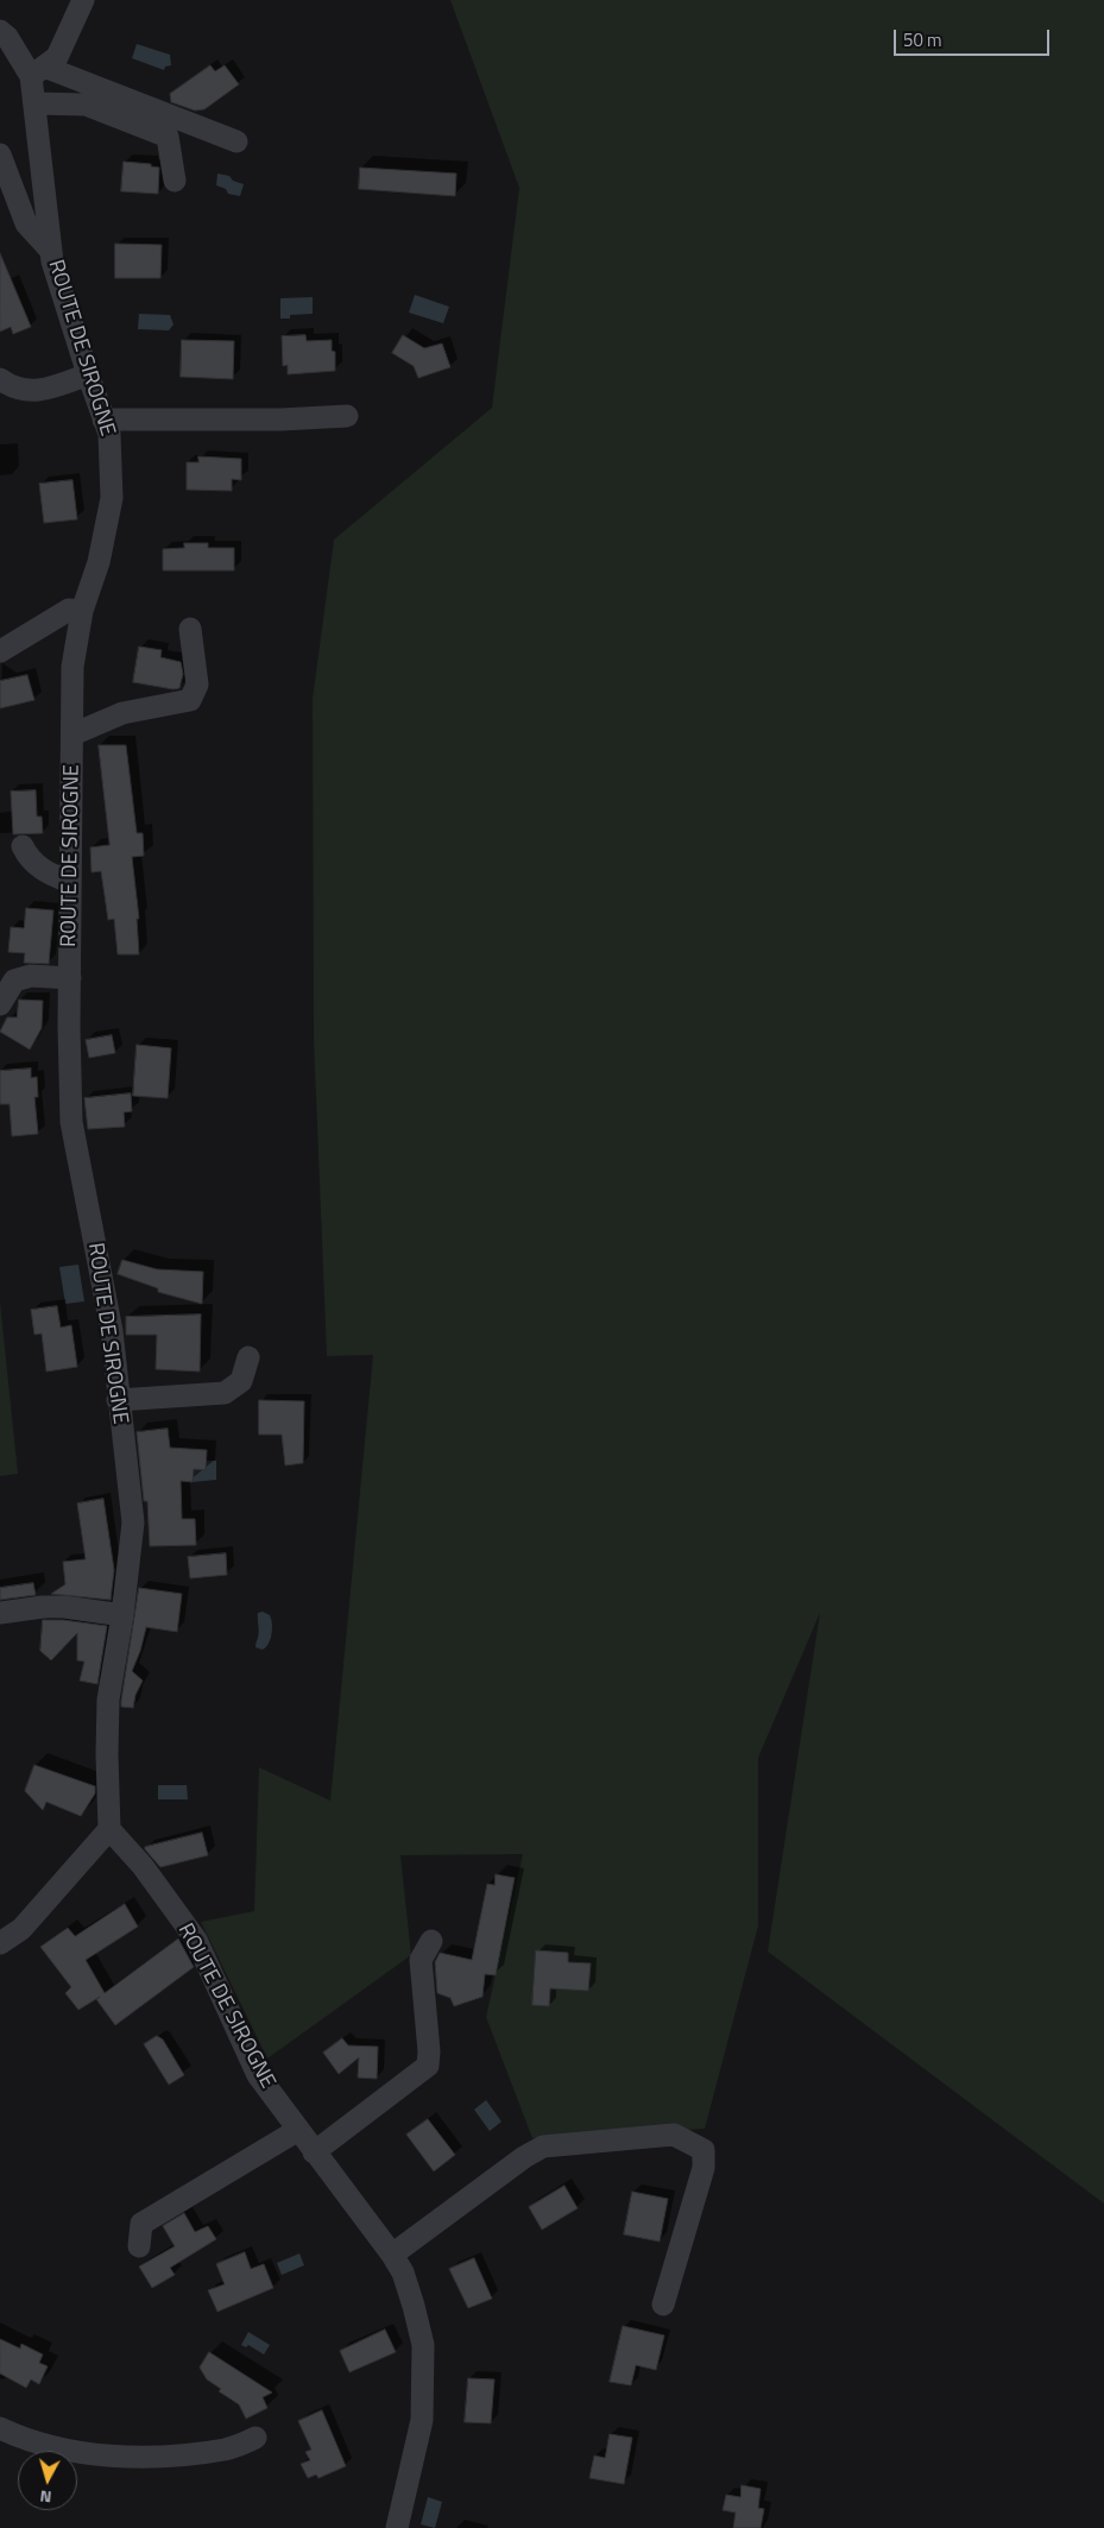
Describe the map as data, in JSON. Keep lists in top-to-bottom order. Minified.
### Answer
{"streets":{"street":["ROUTE DE SIROGNE"]},"scale_bar":"50 m","north":"bottom"}
